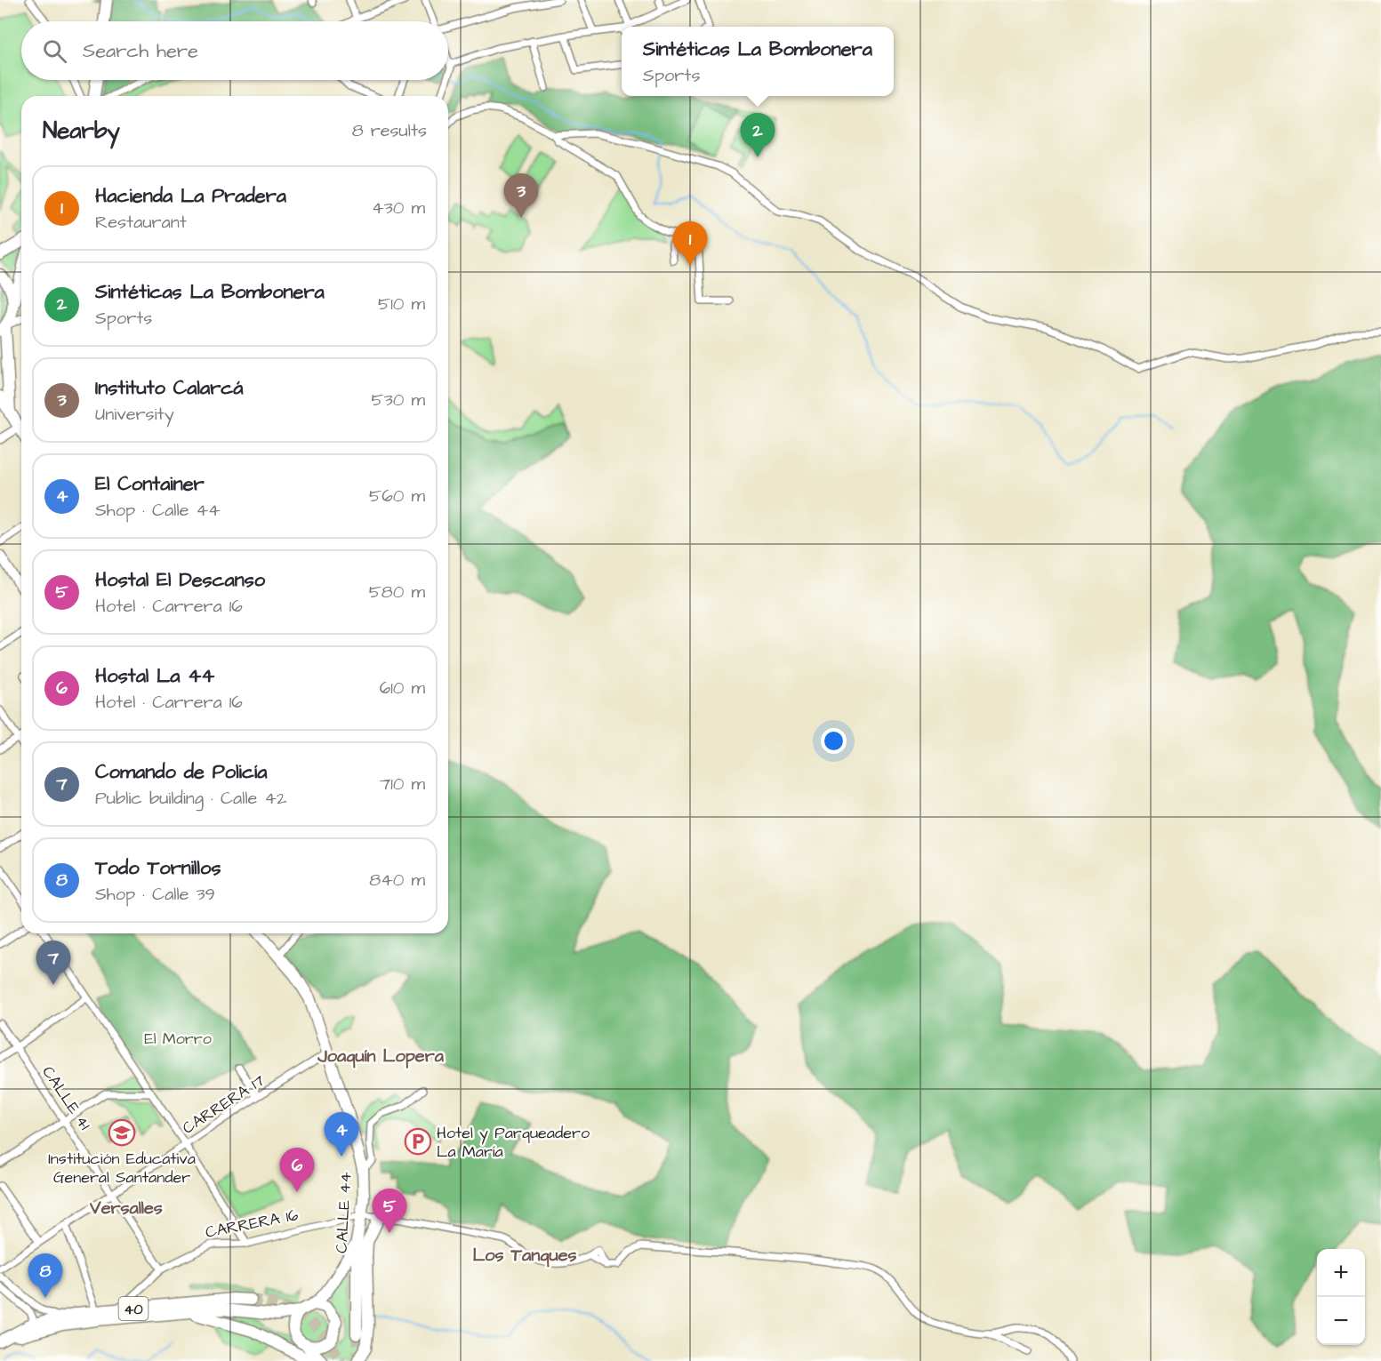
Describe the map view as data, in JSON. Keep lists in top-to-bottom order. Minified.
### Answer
{"streets":{"highway":["CALLE 44","40"],"street":["CALLE 41","CARRERA 17","CARRERA 16"]},"crossings":[["CALLE 41","CARRERA 17"],["CALLE 41","CARRERA 16"],["CARRERA 17","CALLE 44"],["CALLE 44","CARRERA 16"],["CARRERA 16","40"]],"districts":["Joaquín Lopera","Versalles","Los Tanques"],"parks":["El Morro"],"places":{"school or university":["Institución Educativa General Santander"],"parking":["Hotel y Parqueadero La María"]},"page":{"search":"Search here","popup":["Sintéticas La Bombonera","Sports"],"heading":["Nearby","8 results"],"pins":["2","3","1","7","4","6","5","8"],"list":[{"mark":"1","name":"Hacienda La Pradera","note":"Restaurant","value":"430 m"},{"mark":"2","name":"Sintéticas La Bombonera","note":"Sports","value":"510 m"},{"mark":"3","name":"Instituto Calarcá","note":"University","value":"530 m"},{"mark":"4","name":"El Container","note":"Shop · Calle 44","value":"560 m"},{"mark":"5","name":"Hostal El Descanso","note":"Hotel · Carrera 16","value":"580 m"},{"mark":"6","name":"Hostal La 44","note":"Hotel · Carrera 16","value":"610 m"},{"mark":"7","name":"Comando de Policía","note":"Public building · Calle 42","value":"710 m"},{"mark":"8","name":"Todo Tornillos","note":"Shop · Calle 39","value":"840 m"}],"map_buttons":["+","−"]}}
